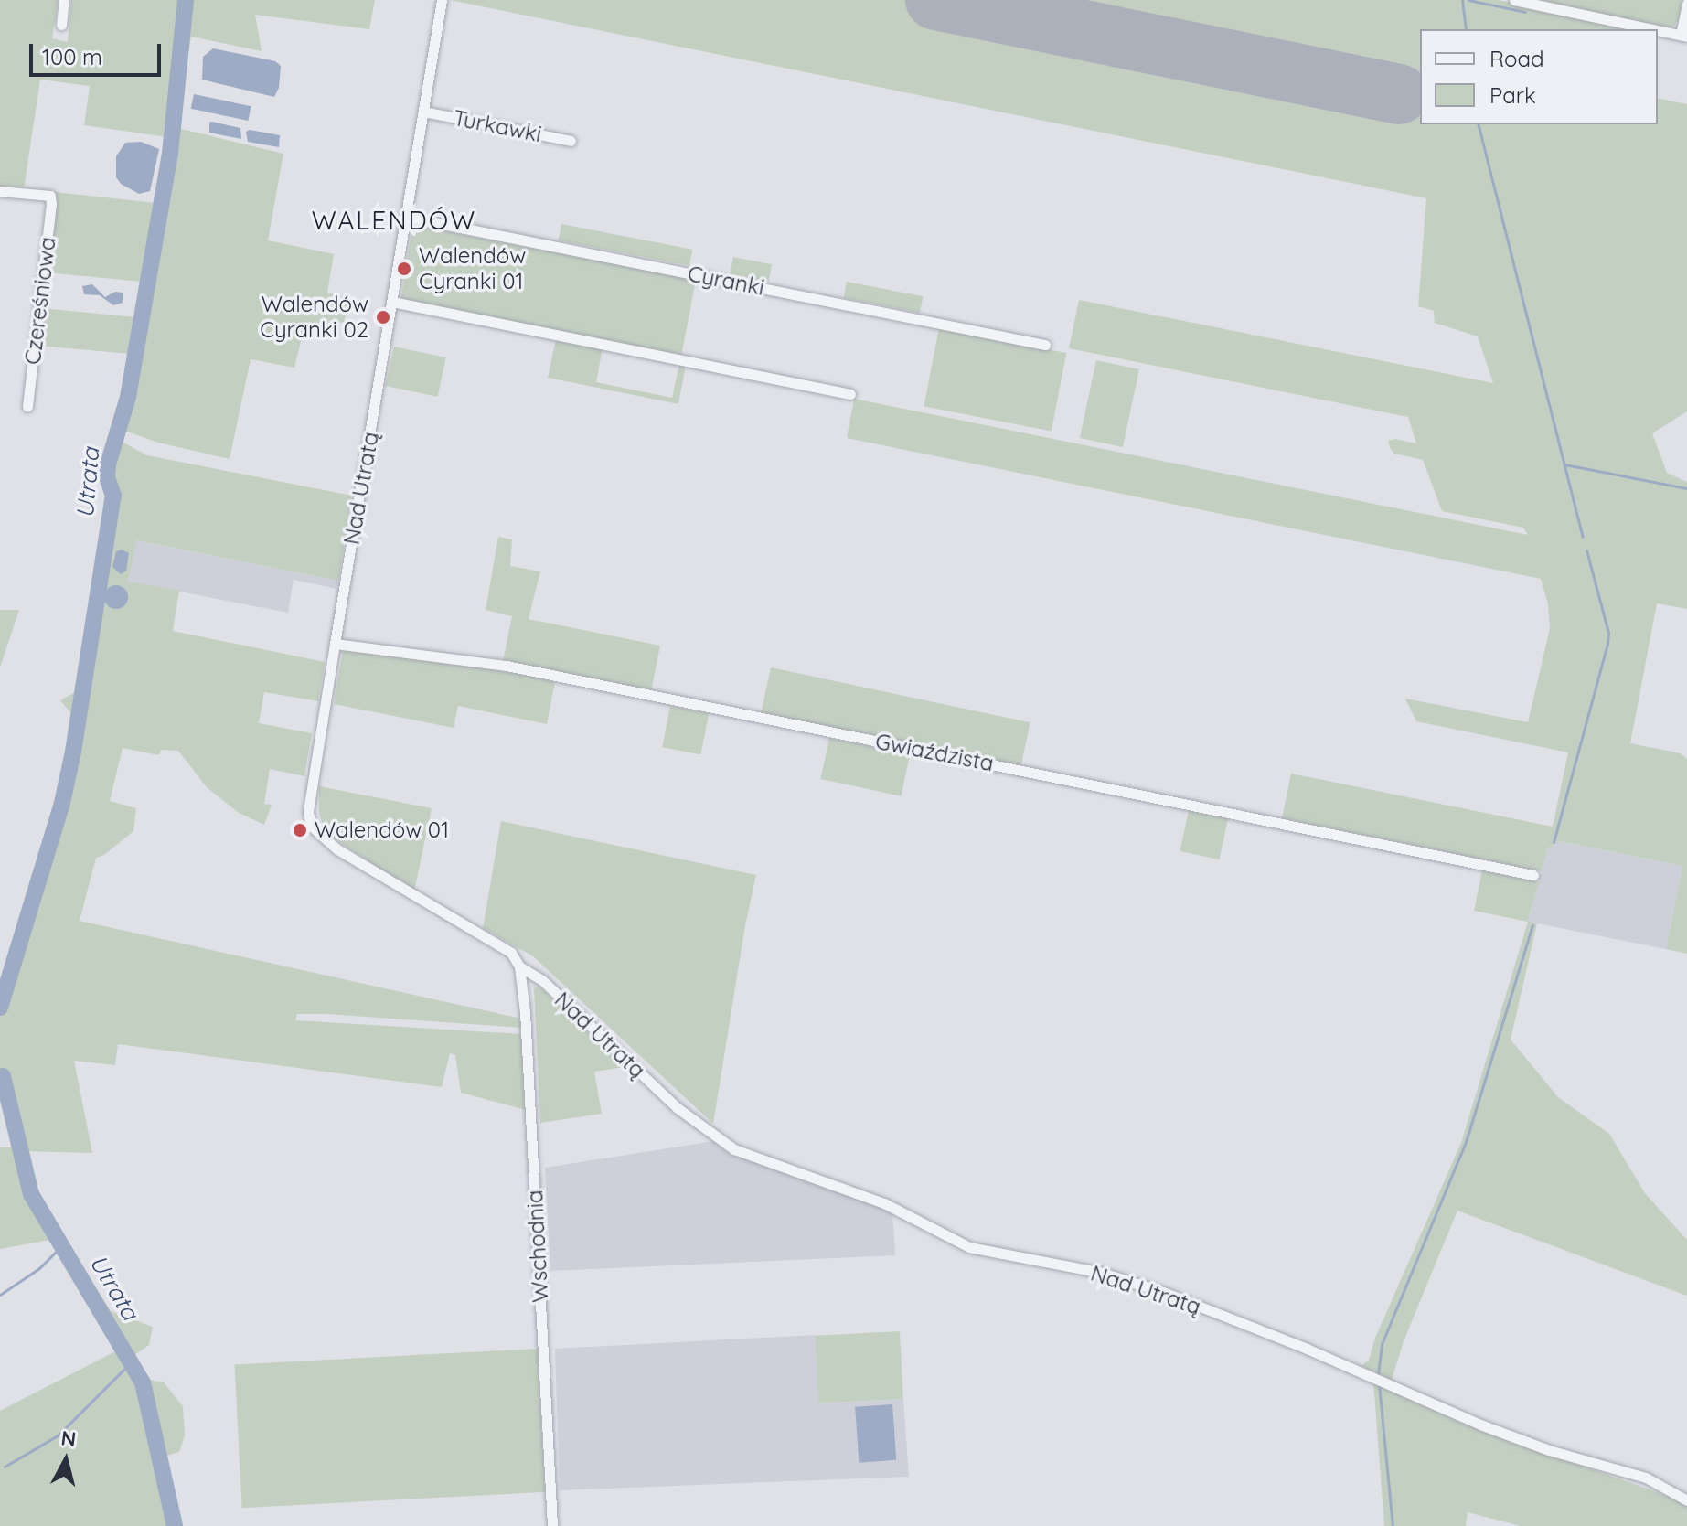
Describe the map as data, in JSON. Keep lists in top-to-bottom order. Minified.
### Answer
{"streets":{"street":["Turkawki","Cyranki","Czereśniowa","Nad Utratą","Gwiaździsta","Wschodnia"]},"crossings":[["Turkawki","Nad Utratą"],["Cyranki","Nad Utratą"],["Nad Utratą","Gwiaździsta"],["Nad Utratą","Wschodnia"]],"districts":["WALENDÓW"],"water":["Utrata"],"places":["Walendów Cyranki 01","Walendów Cyranki 02","Walendów 01"],"legend":["Road","Park"],"scale_bar":"100 m","north":"top"}
